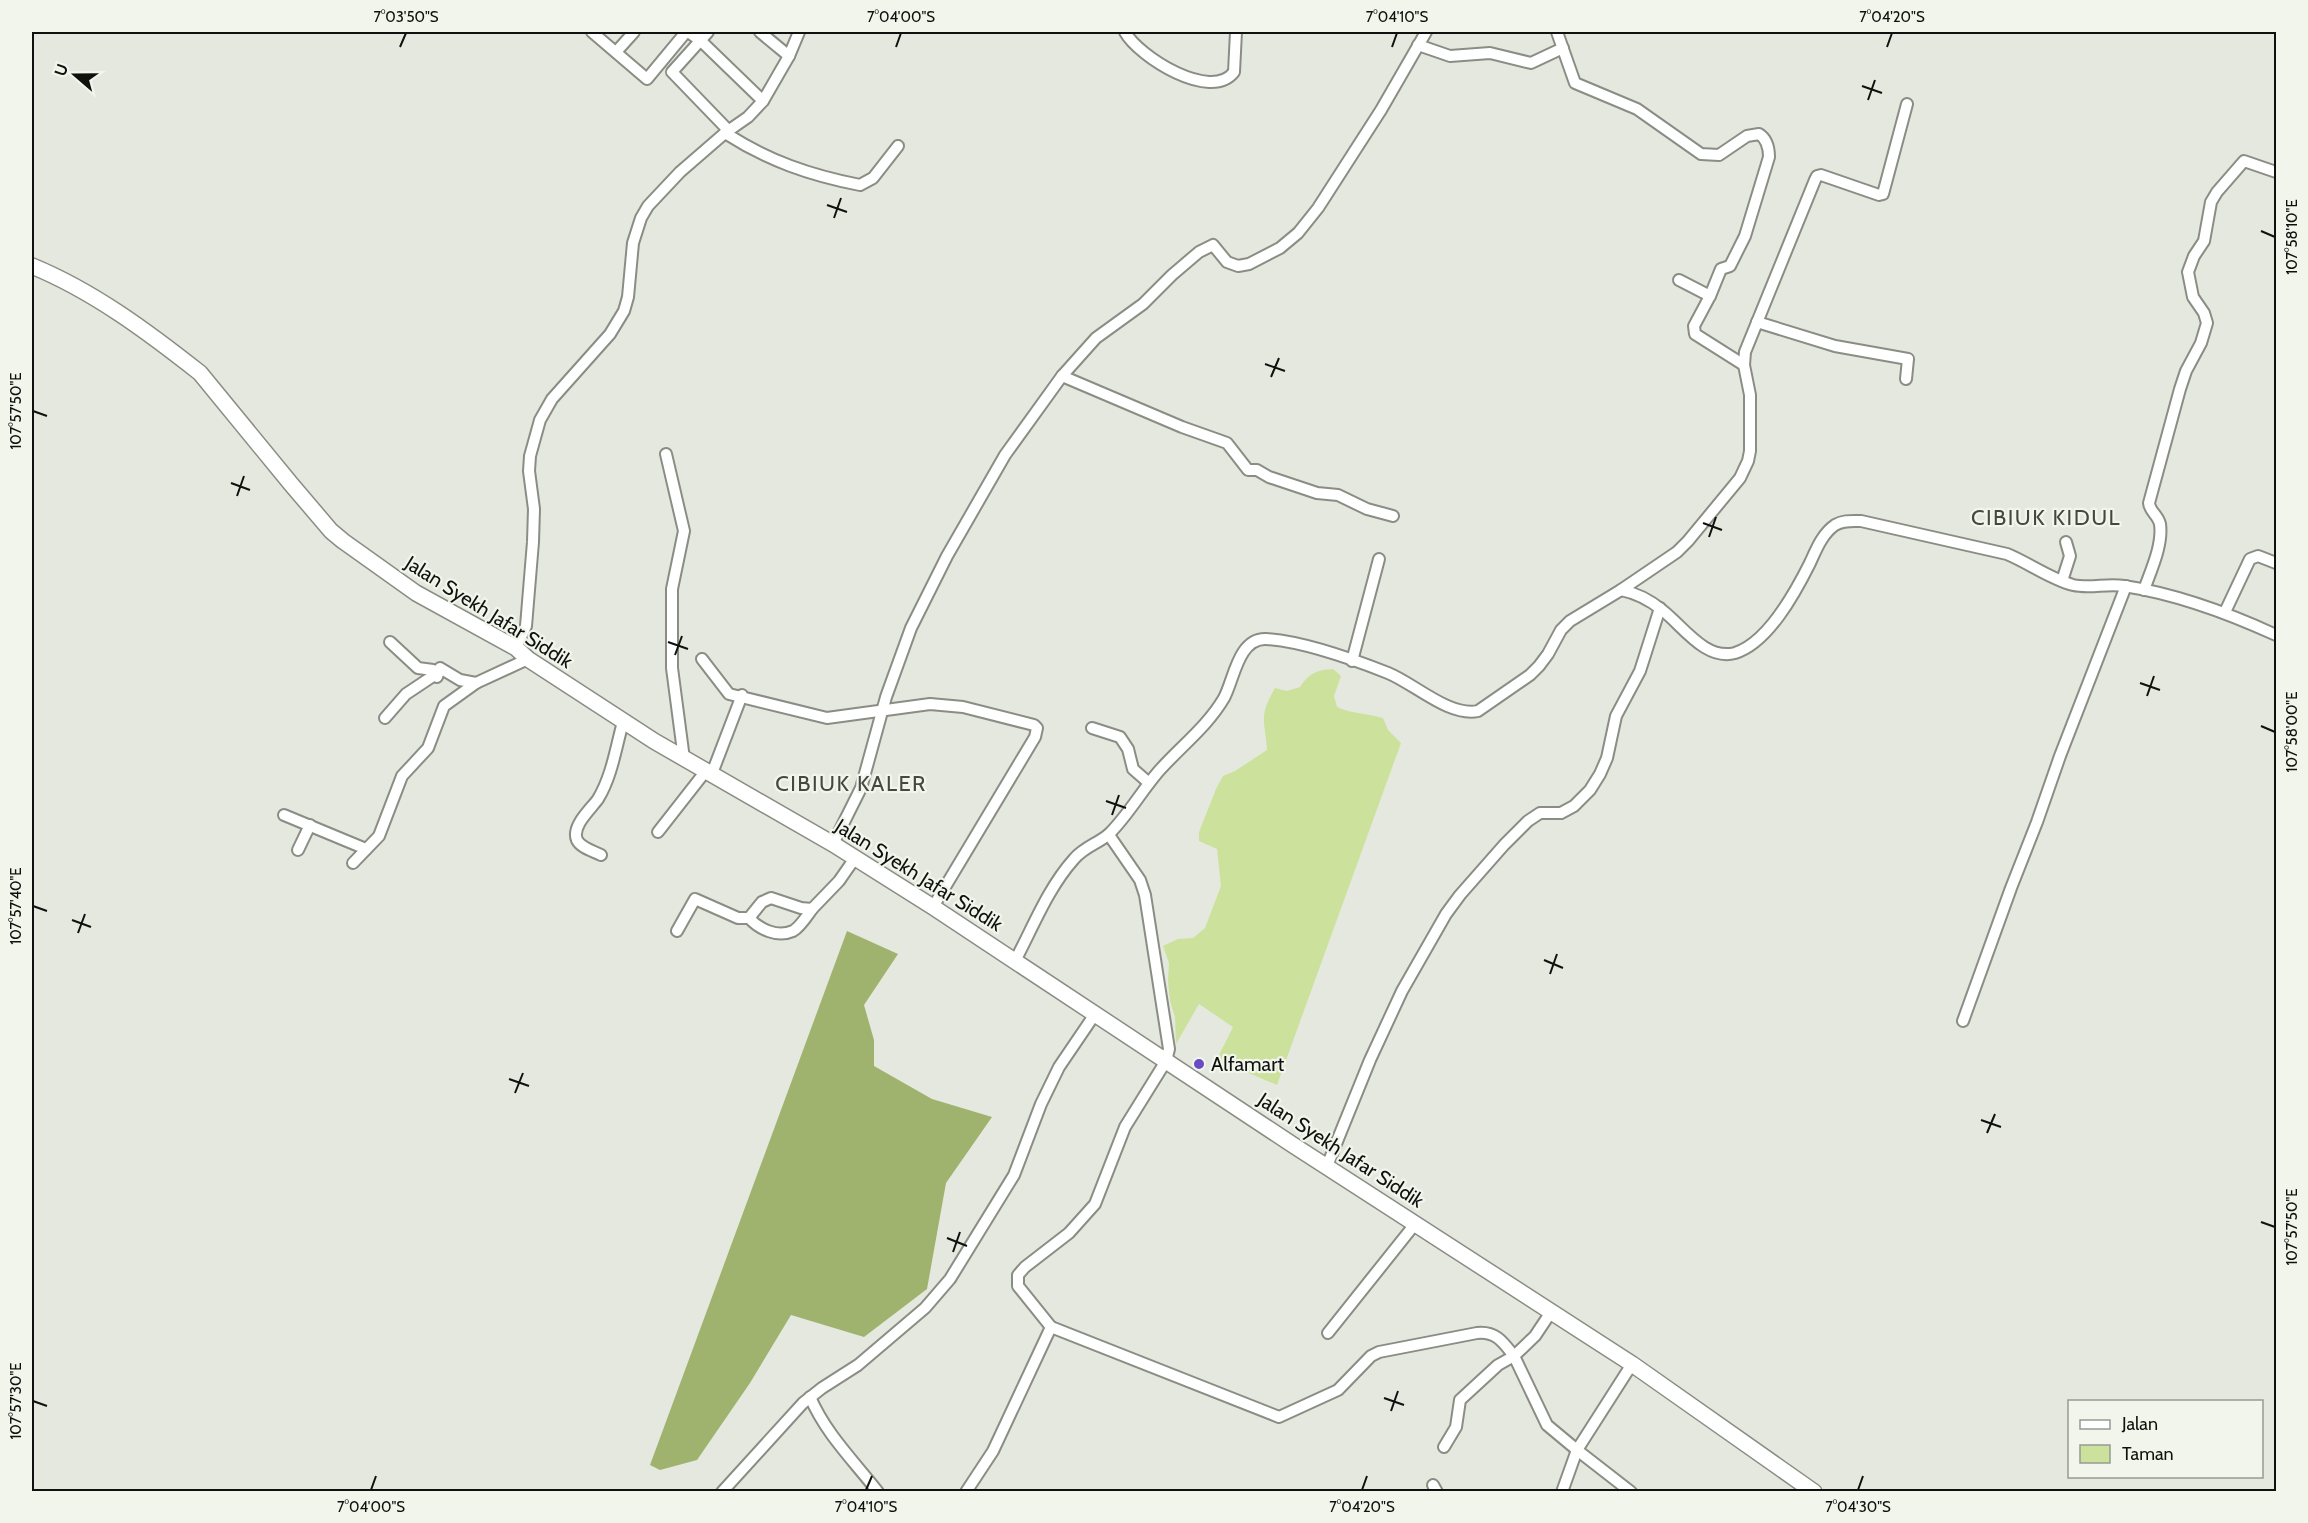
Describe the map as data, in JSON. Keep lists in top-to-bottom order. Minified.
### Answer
{"streets":{"main road":["Jalan Syekh Jafar Siddik"]},"districts":["CIBIUK KIDUL","CIBIUK KALER"],"places":["Alfamart"],"legend":["Jalan","Taman"],"north":"left","coordinates":["7°03'50\"S","7°04'00\"S","7°04'10\"S","7°04'20\"S","107°58'10\"E","107°57'50\"E","107°58'00\"E","107°57'40\"E","107°57'30\"E","7°04'30\"S"]}
